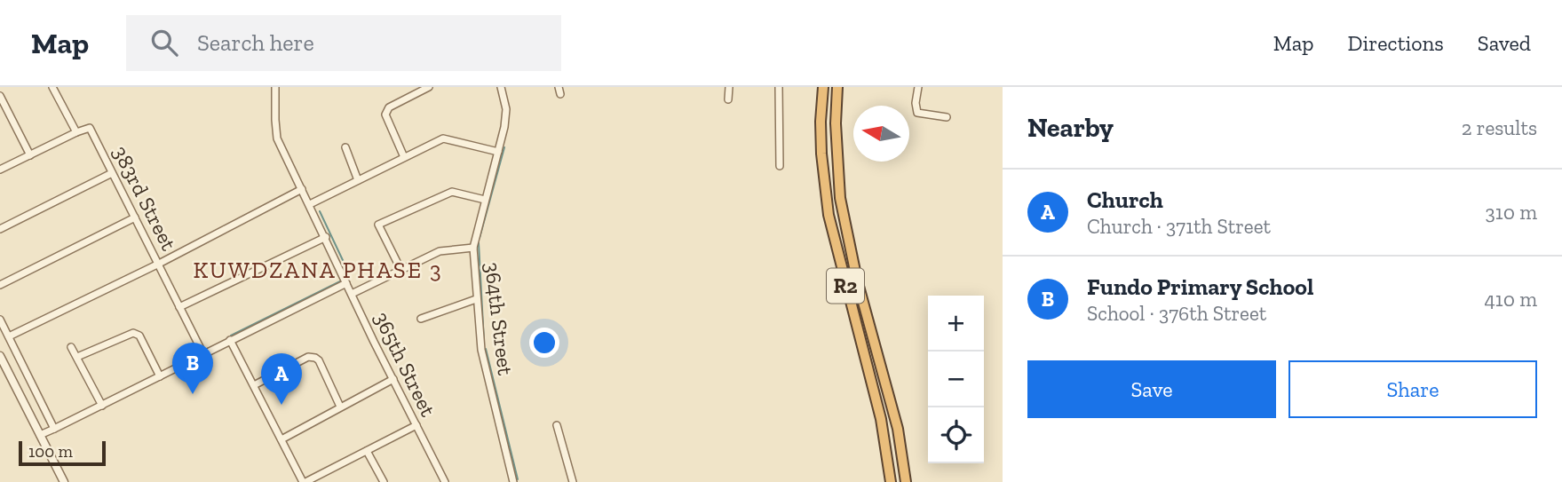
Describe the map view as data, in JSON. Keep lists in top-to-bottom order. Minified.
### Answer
{"streets":{"highway":["R2"],"street":["383rd Street","364th Street","365th Street"]},"districts":["KUWDZANA PHASE 3"],"scale_bar":"100 m","north":"left","page":{"header":"Map","search":"Search here","nav":["Map","Directions","Saved"],"heading":["Nearby","2 results"],"list":[{"mark":"A","name":"Church","note":"Church · 371th Street","value":"310 m"},{"mark":"B","name":"Fundo Primary School","note":"School · 376th Street","value":"410 m"}],"map_buttons":["+","−"],"buttons":["Save","Share"],"pins":["B","A"],"scale":"100 m"}}
